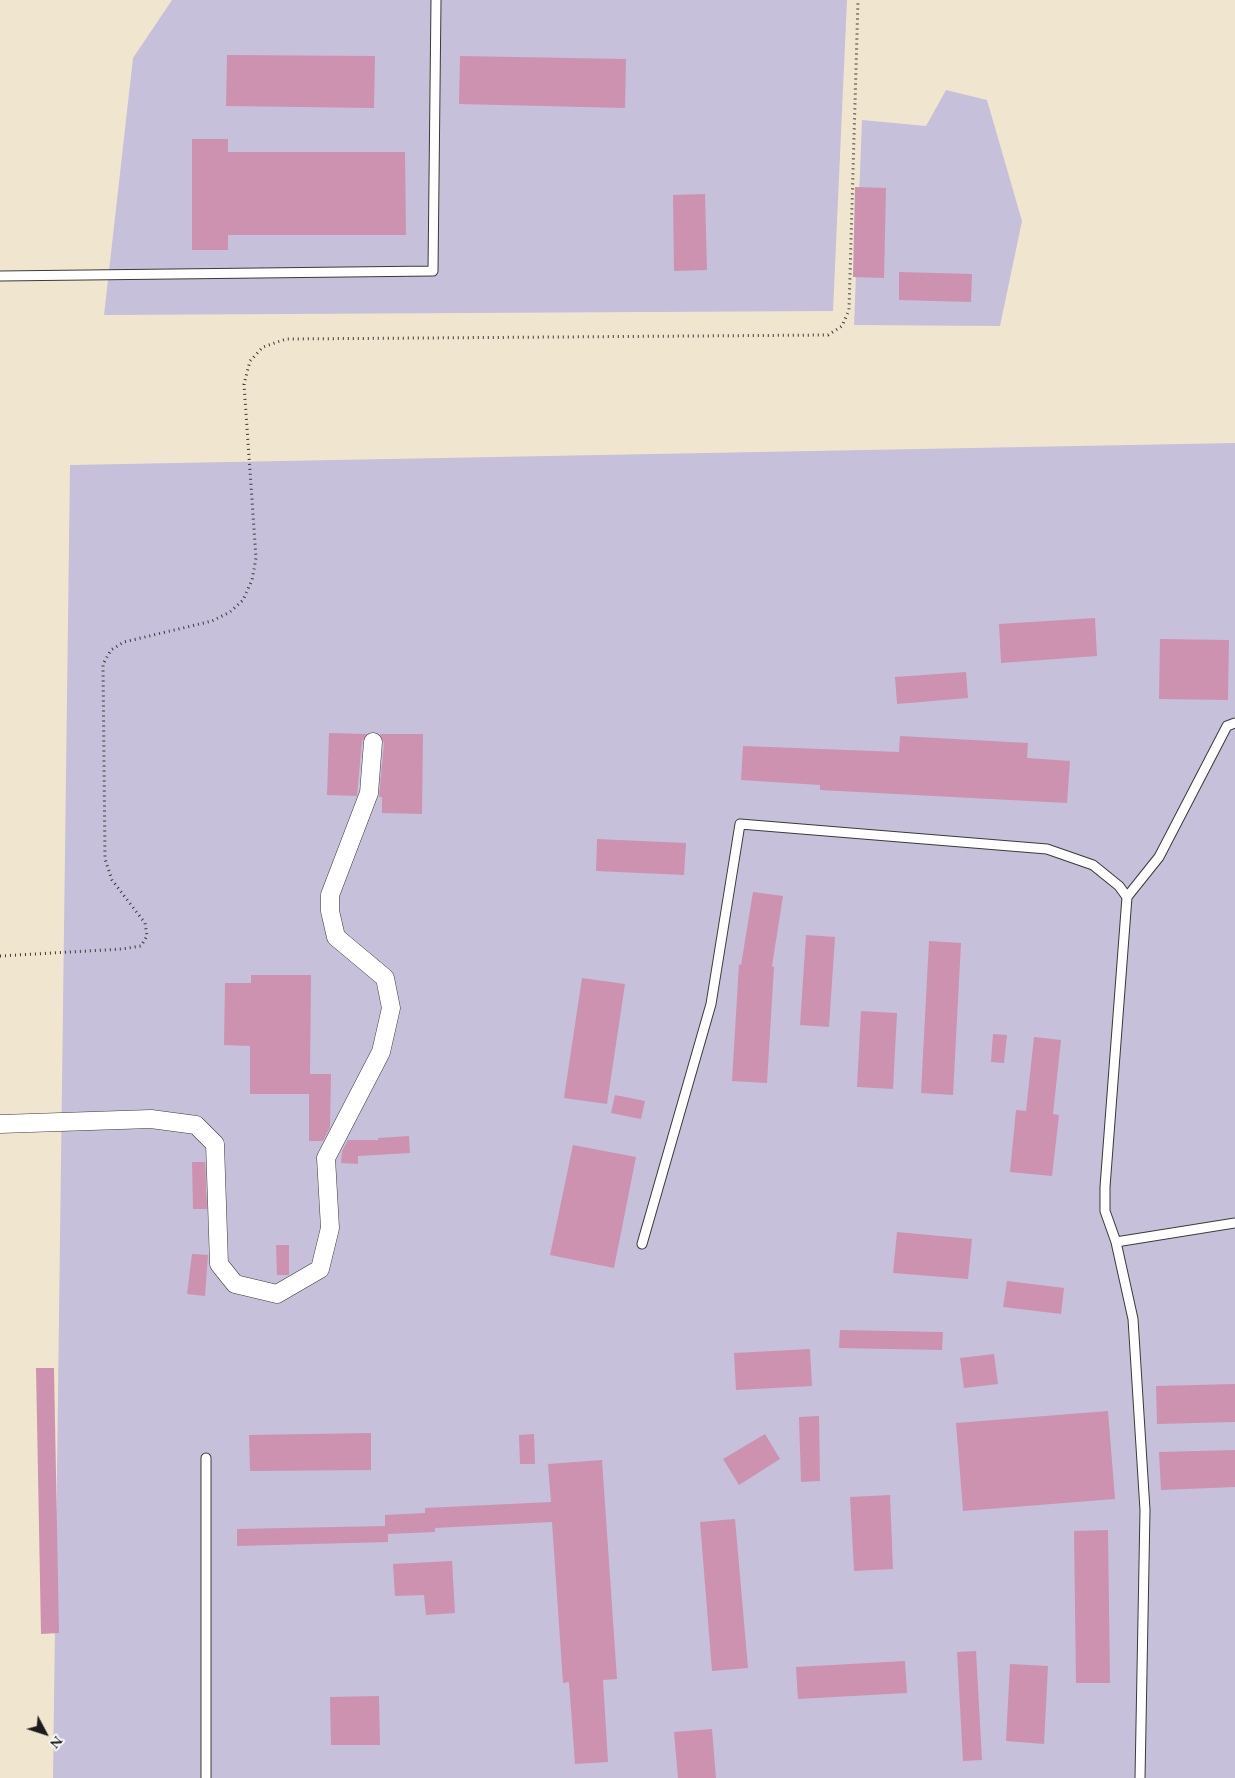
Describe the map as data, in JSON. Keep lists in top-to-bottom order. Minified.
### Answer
{"north":"bottom right"}
